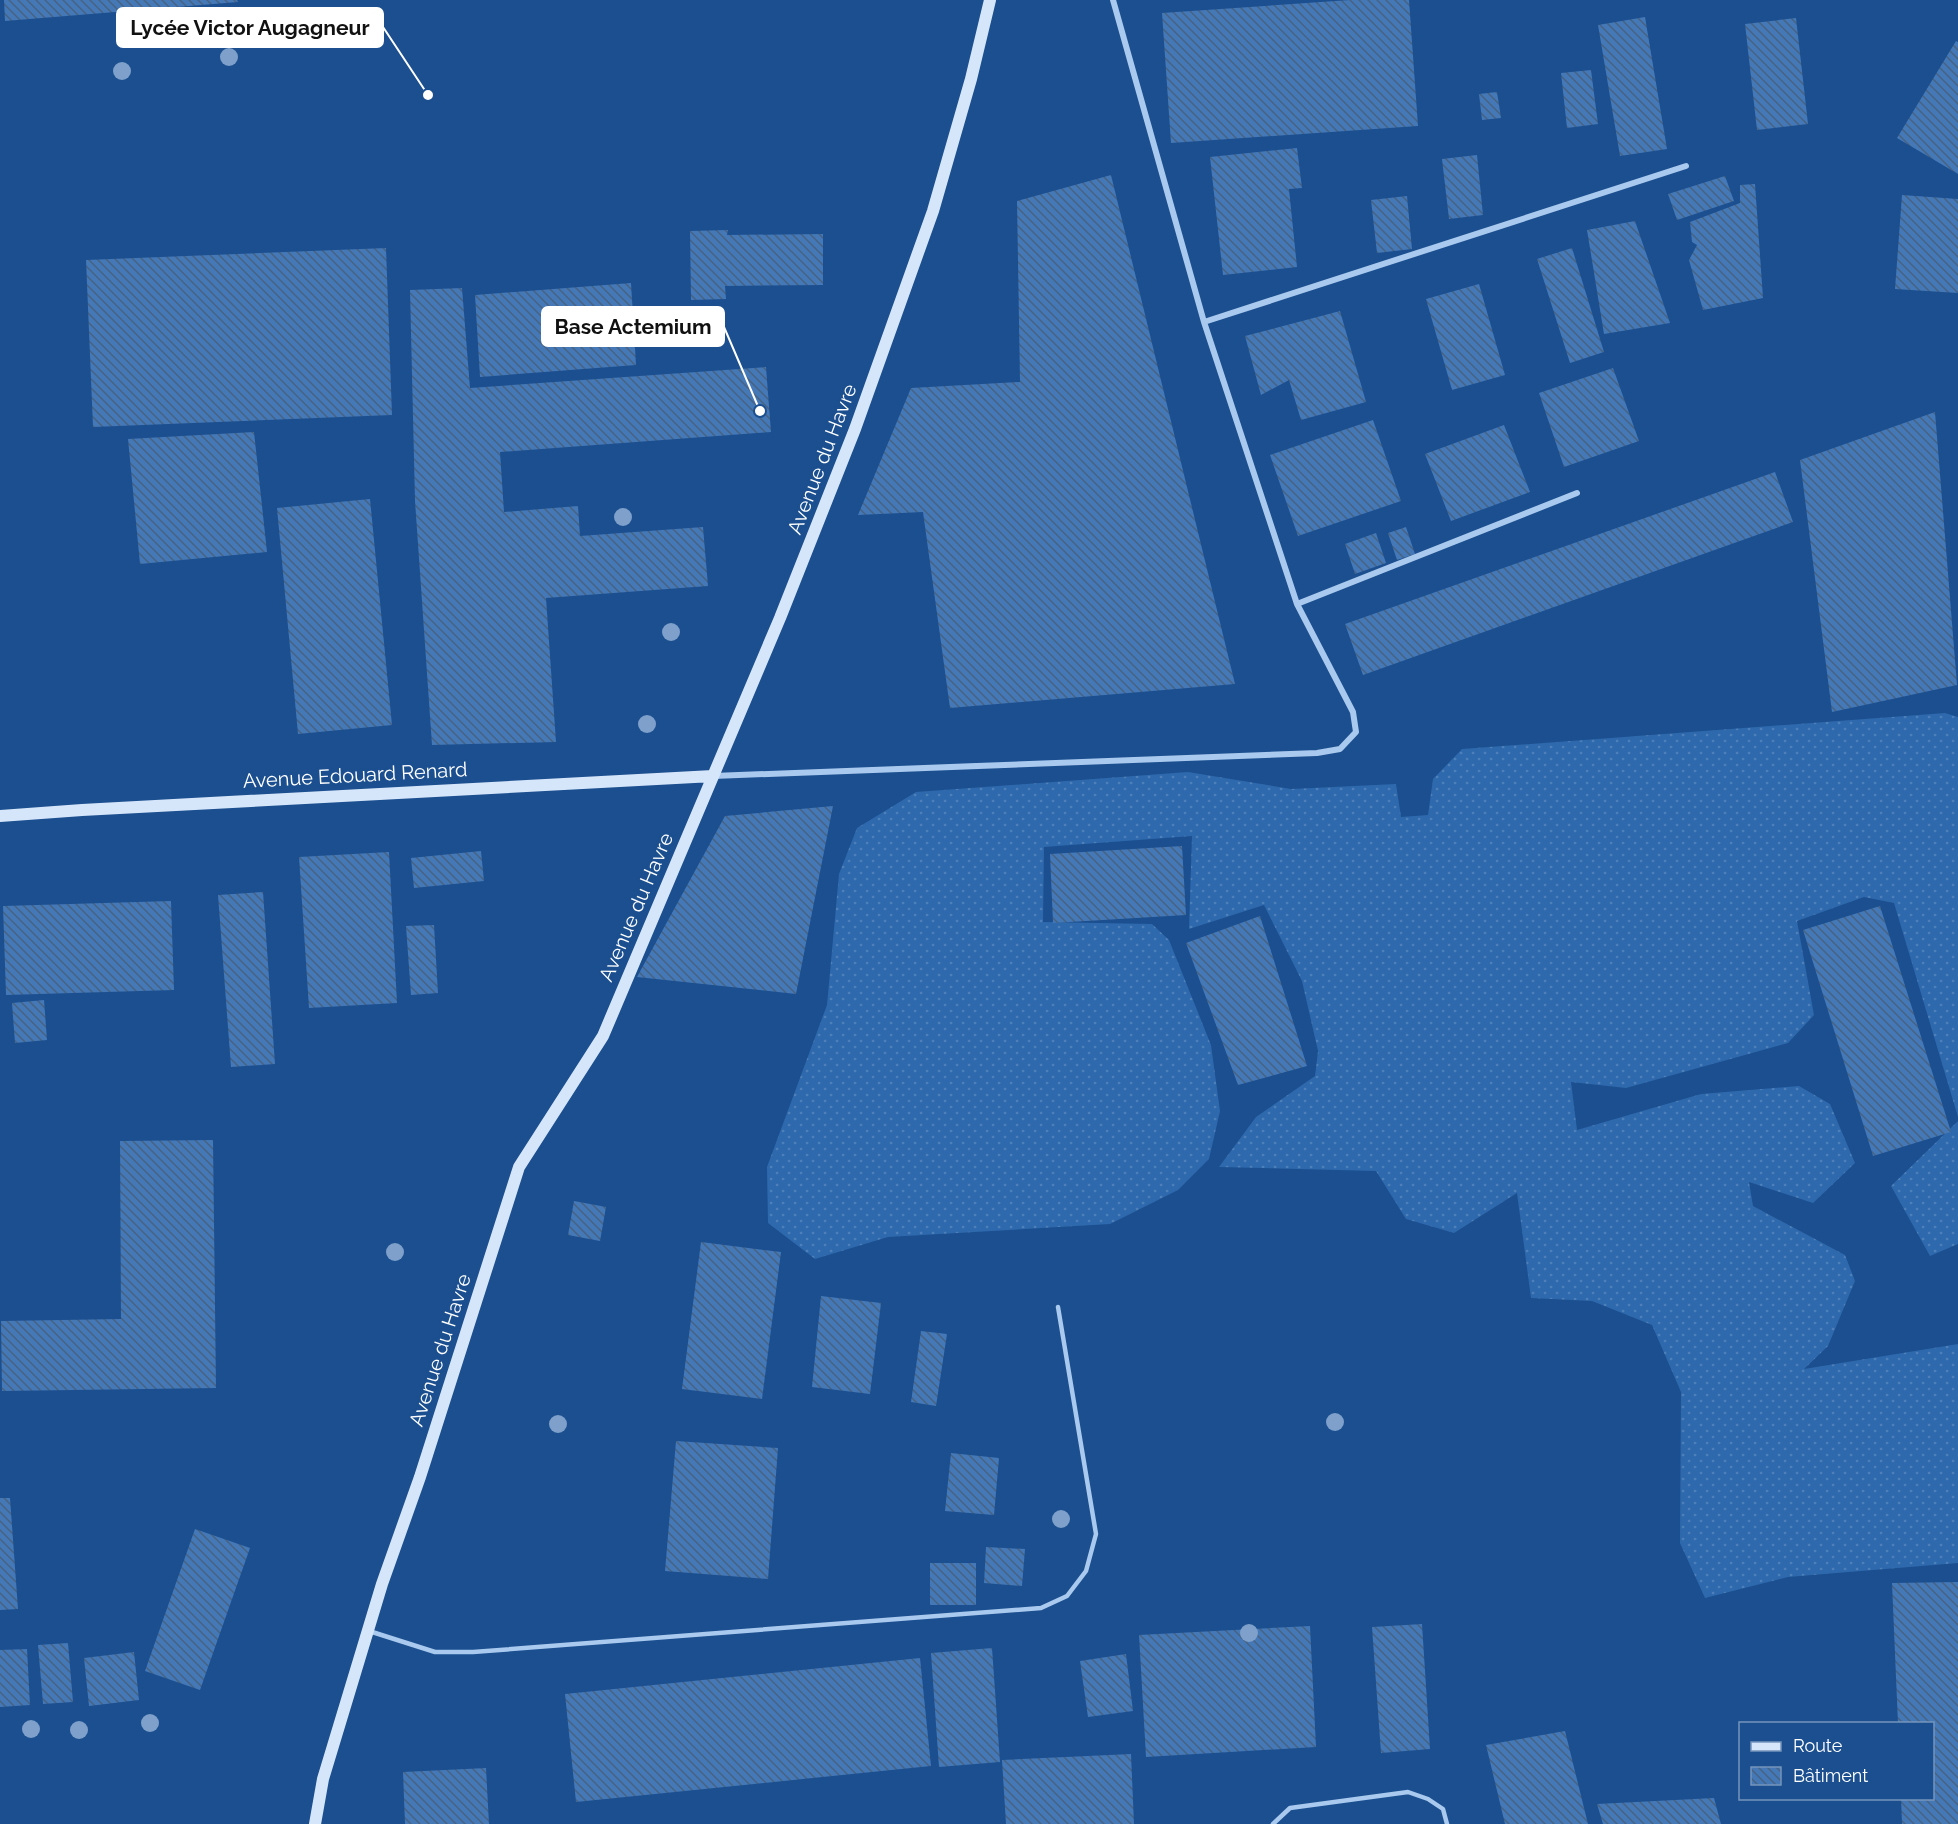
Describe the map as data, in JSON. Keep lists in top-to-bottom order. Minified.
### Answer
{"streets":{"street":["Avenue du Havre","Avenue Edouard Renard"]},"crossings":[["Avenue du Havre","Avenue Edouard Renard"]],"places":["Lycée Victor Augagneur","Base Actemium"],"legend":["Route","Bâtiment"]}
